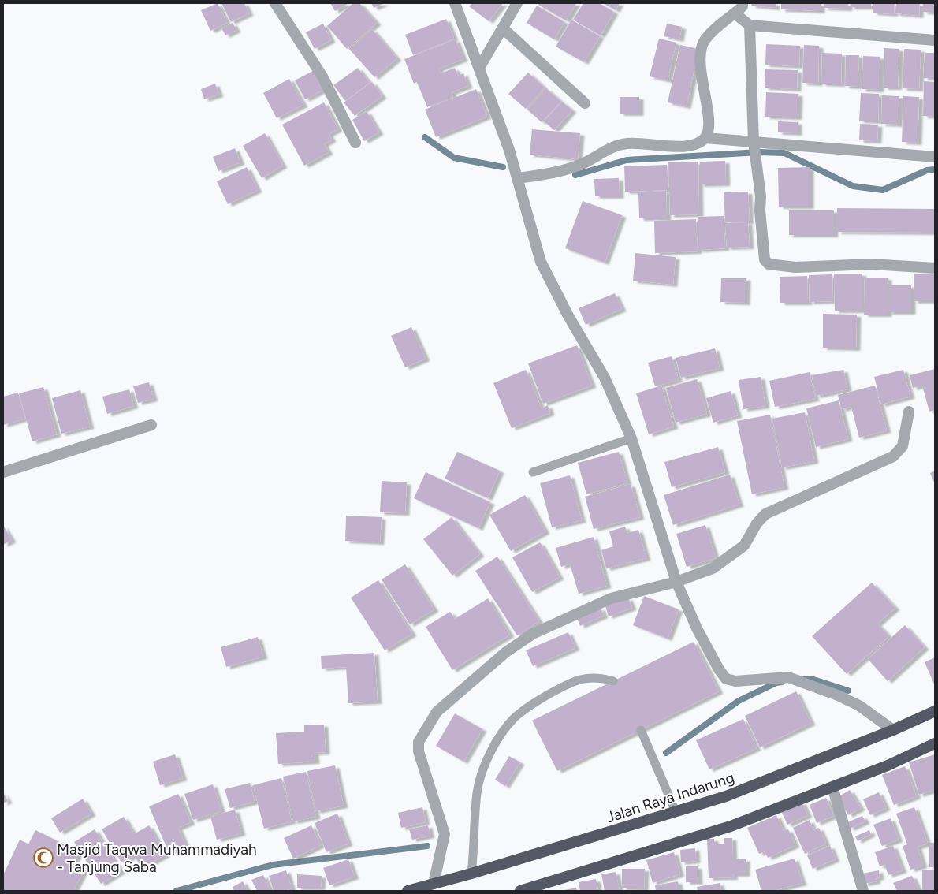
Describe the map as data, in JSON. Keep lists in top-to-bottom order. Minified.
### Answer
{"streets":{"highway":["Jalan Raya Indarung"]},"places":{"mosque":["Masjid Taqwa Muhammadiyah - Tanjung Saba"]}}
